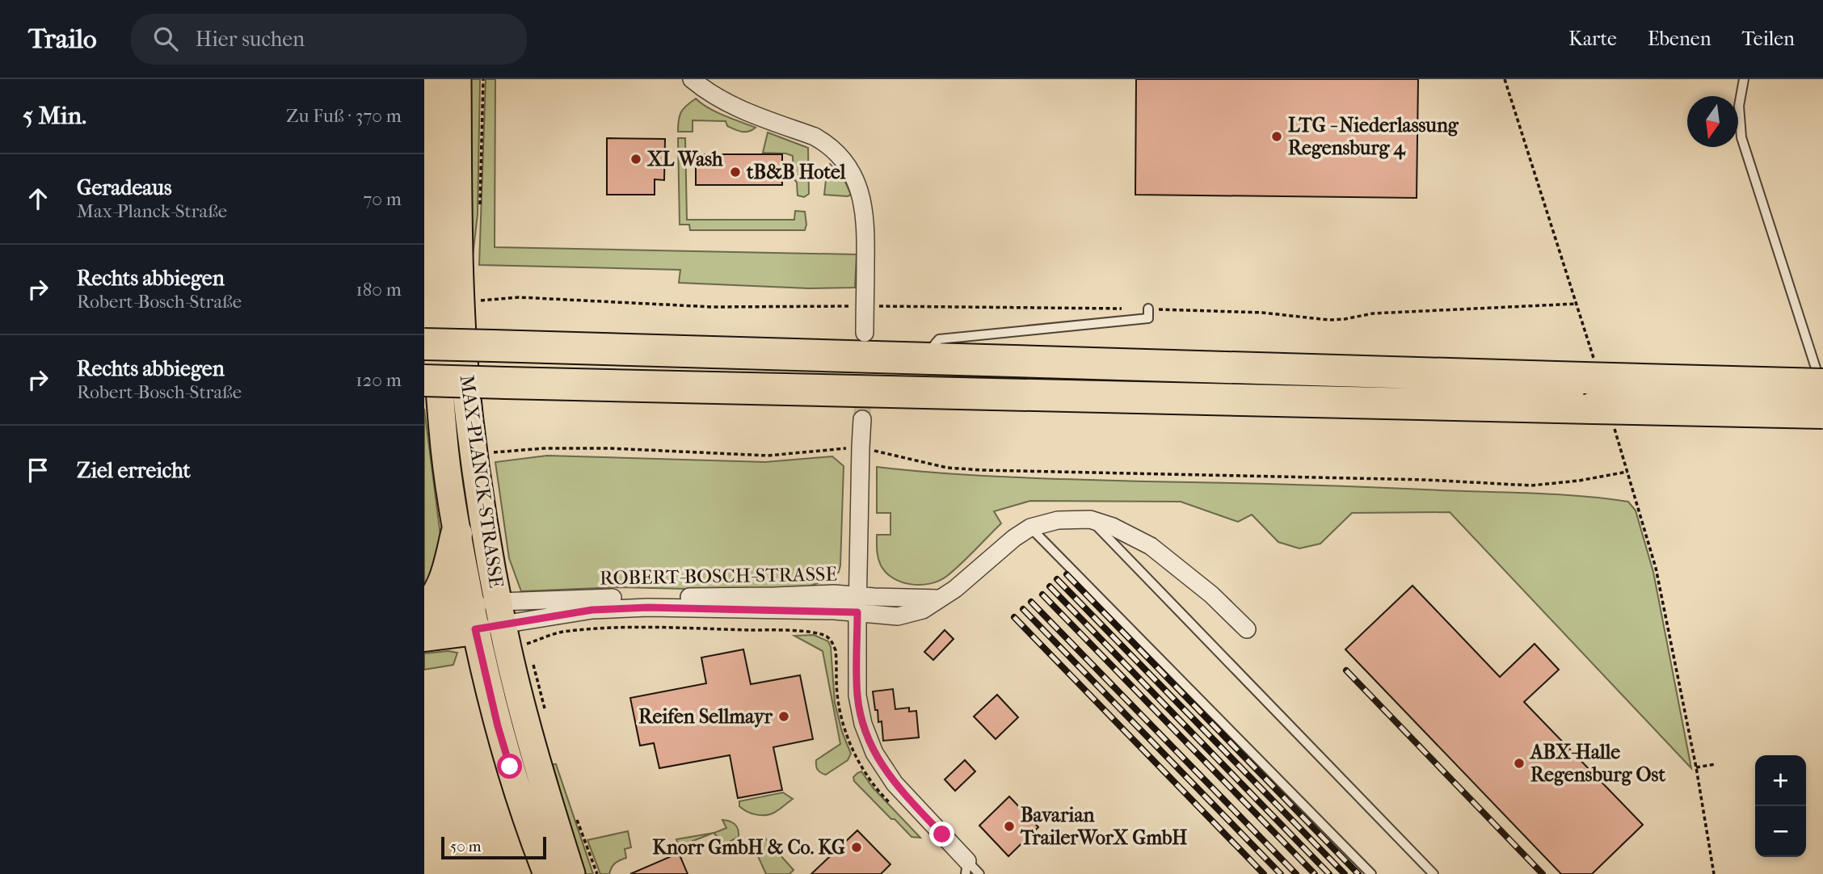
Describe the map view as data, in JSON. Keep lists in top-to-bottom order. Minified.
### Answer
{"streets":{"main road":["MAX-PLANCK-STRASSE"],"street":["ROBERT-BOSCH-STRASSE"]},"crossings":[["MAX-PLANCK-STRASSE","ROBERT-BOSCH-STRASSE"]],"places":["LTG - Niederlassung Regensburg 4","XL Wash","tB&B Hotel","Reifen Sellmayr","ABX-Halle Regensburg Ost","Bavarian TrailerWorX GmbH","Knorr GmbH & Co. KG"],"scale_bar":"50 m","north":"bottom","page":{"header":"Trailo","search":"Hier suchen","nav":["Karte","Ebenen","Teilen"],"heading":["5 Min.","Zu Fuß · 370 m"],"list":[["Geradeaus","Max-Planck-Straße","70 m"],["Rechts abbiegen","Robert-Bosch-Straße","180 m"],["Rechts abbiegen","Robert-Bosch-Straße","120 m"],"Ziel erreicht"],"map_buttons":["+","−"],"scale":"50 m"}}
